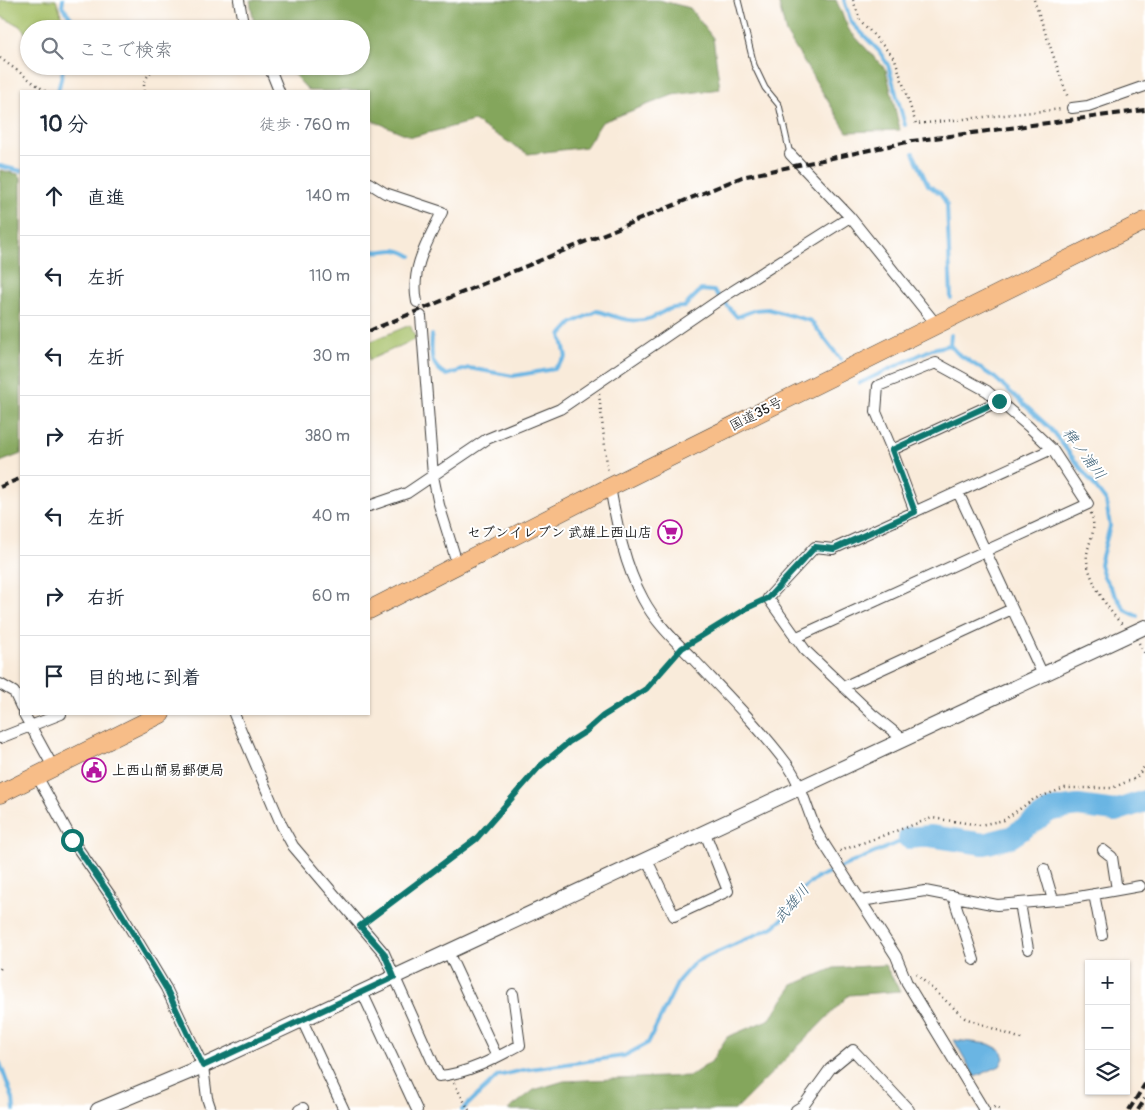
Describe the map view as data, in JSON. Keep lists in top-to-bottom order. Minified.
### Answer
{"streets":{"highway":["国道35号"]},"water":["稗ノ浦川","武雄川"],"places":{"supermarket":["セブンイレブン 武雄上西山店"],"public building":["上西山簡易郵便局"]},"page":{"search":"ここで検索","heading":["10 分","徒歩 · 760 m"],"list":[["直進","140 m"],["左折","110 m"],["左折","30 m"],["右折","380 m"],["左折","40 m"],["右折","60 m"],"目的地に到着"],"map_buttons":["+","−"]}}
